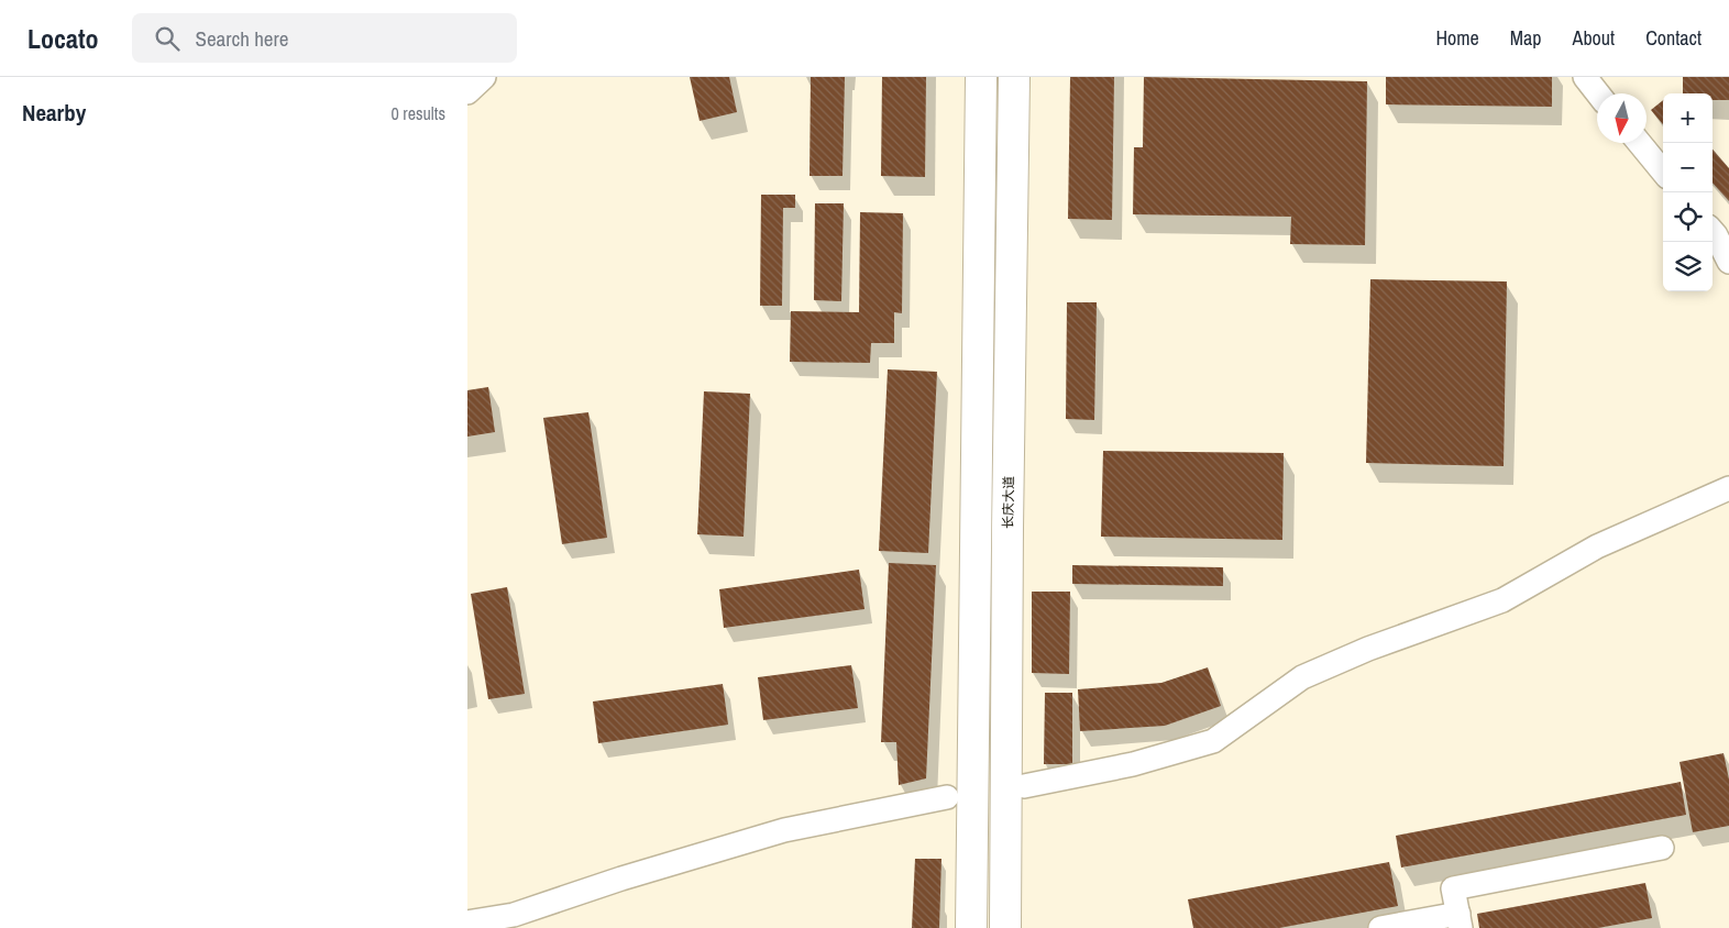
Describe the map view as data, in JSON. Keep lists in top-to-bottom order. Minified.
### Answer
{"streets":{"main road":["长庆大道"]},"north":"bottom","page":{"header":"Locato","search":"Search here","nav":["Home","Map","About","Contact"],"heading":["Nearby","0 results"],"map_buttons":["+","−"]}}
